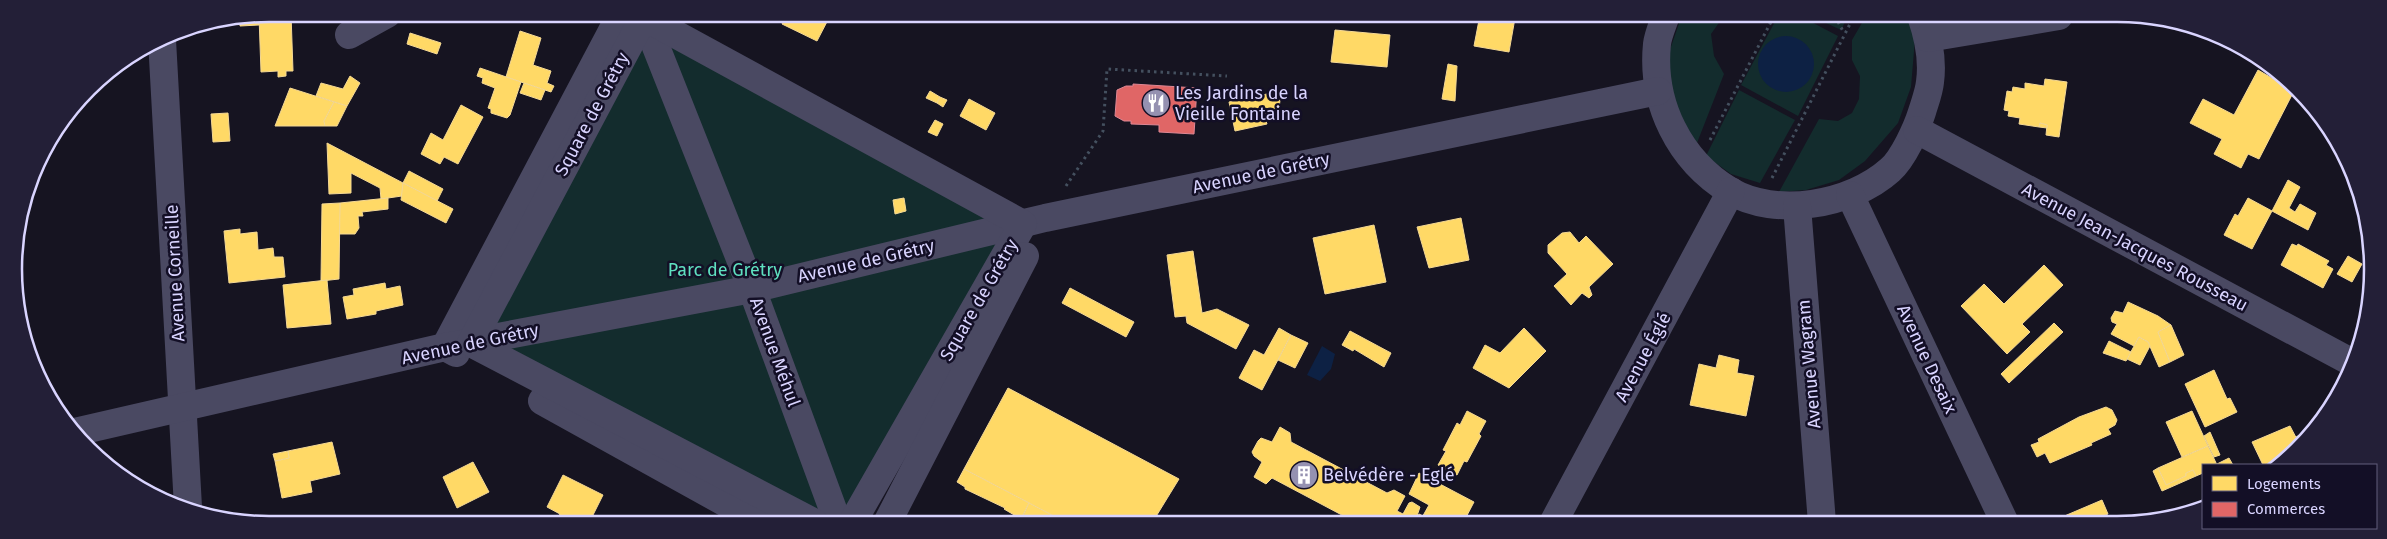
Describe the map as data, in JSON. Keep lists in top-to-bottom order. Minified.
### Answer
{"streets":{"street":["Square de Grétry","Avenue de Grétry","Avenue Jean-Jacques Rousseau","Avenue Corneille","Avenue Méhul","Avenue Églé","Avenue Desaix","Avenue Wagram"]},"crossings":[["Square de Grétry","Avenue de Grétry"],["Avenue de Grétry","Avenue Corneille"],["Avenue de Grétry","Avenue Méhul"]],"parks":["Parc de Grétry"],"places":{"restaurant":["Les Jardins de la Vieille Fontaine"],"building":["Belvédère - Eglé"]},"legend":["Logements","Commerces"]}
